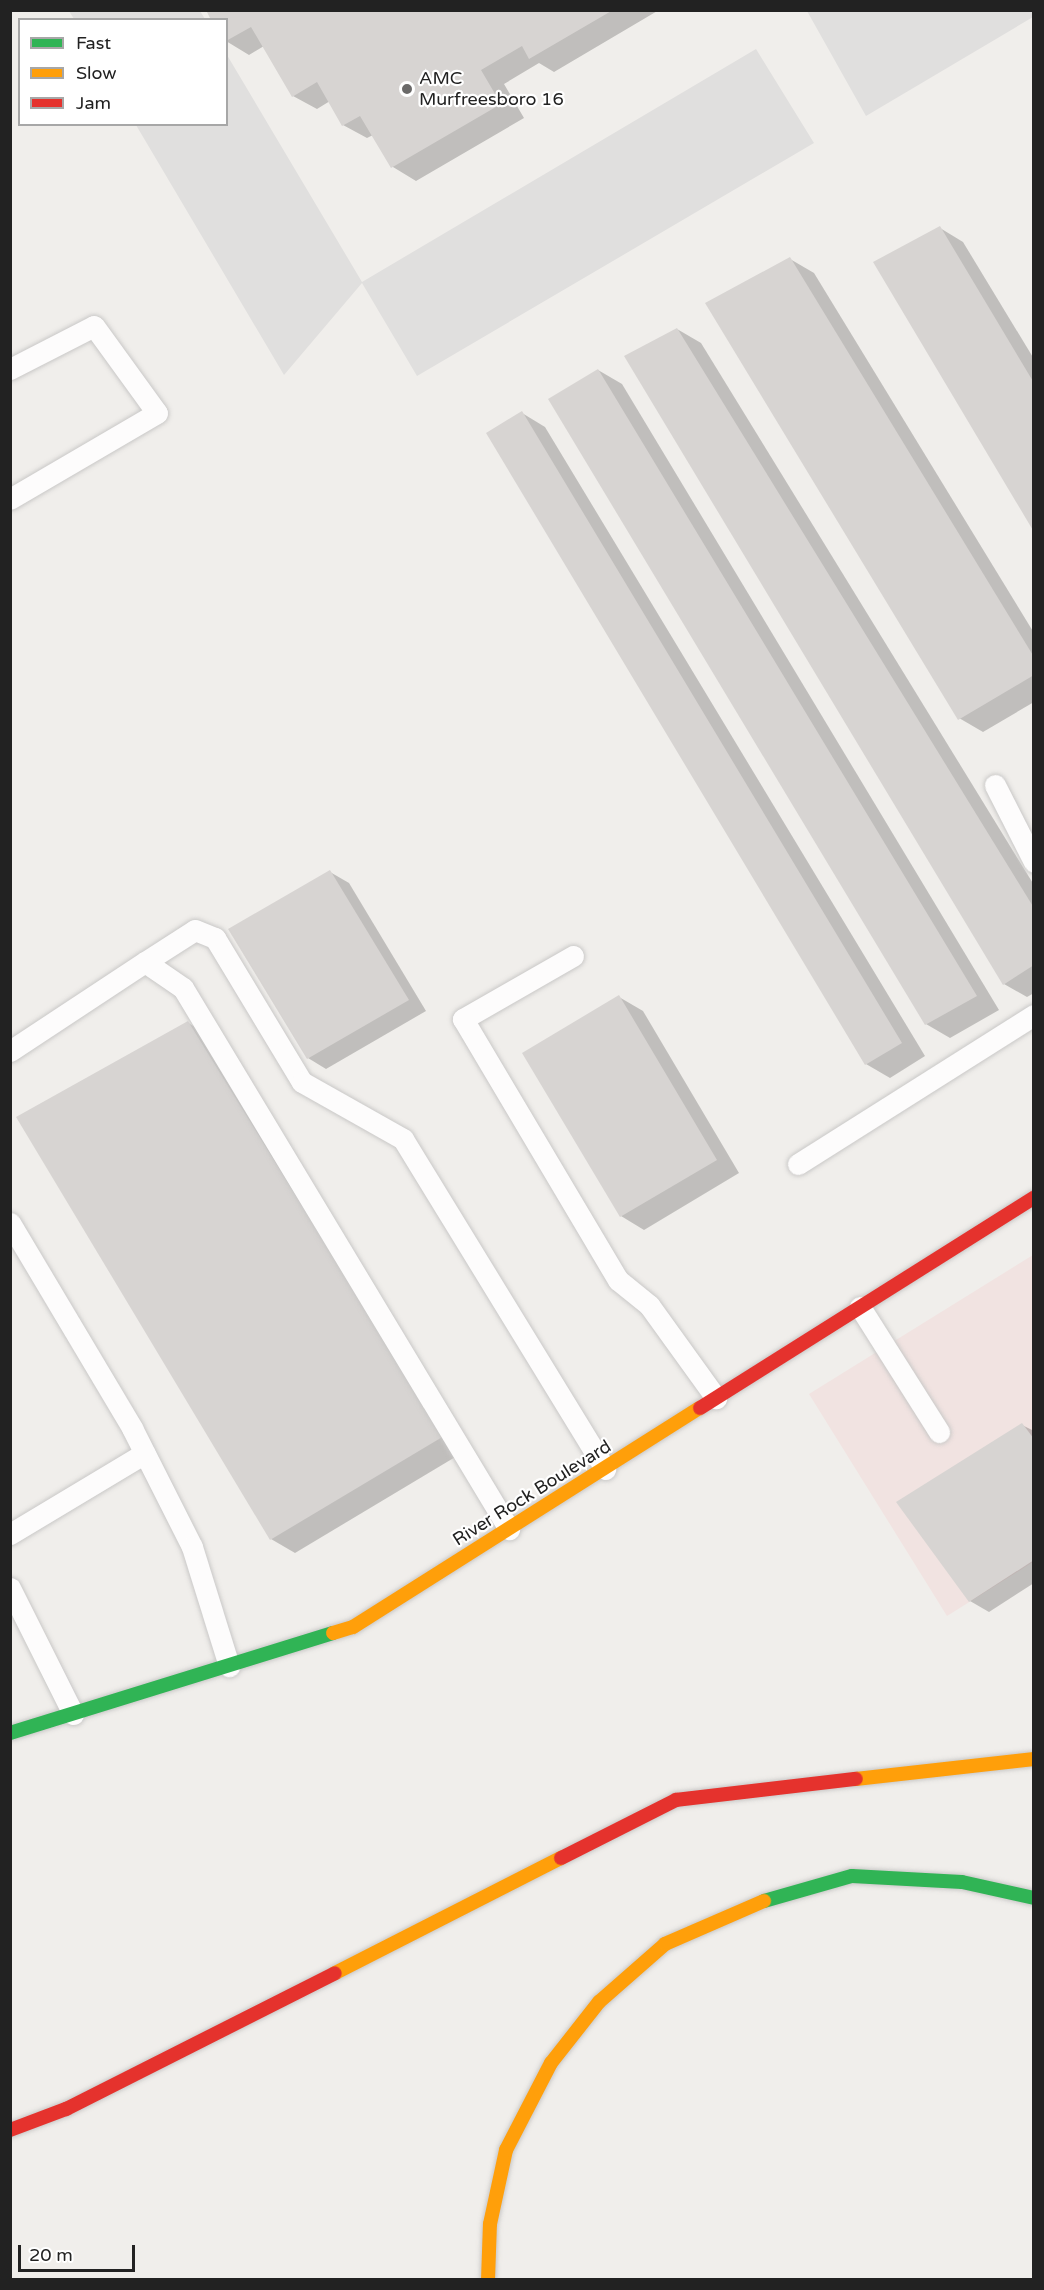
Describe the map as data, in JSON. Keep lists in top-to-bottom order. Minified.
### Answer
{"streets":{"main road":["River Rock Boulevard"]},"places":["AMC Murfreesboro 16"],"legend":["Fast","Slow","Jam"],"scale_bar":"20 m"}
